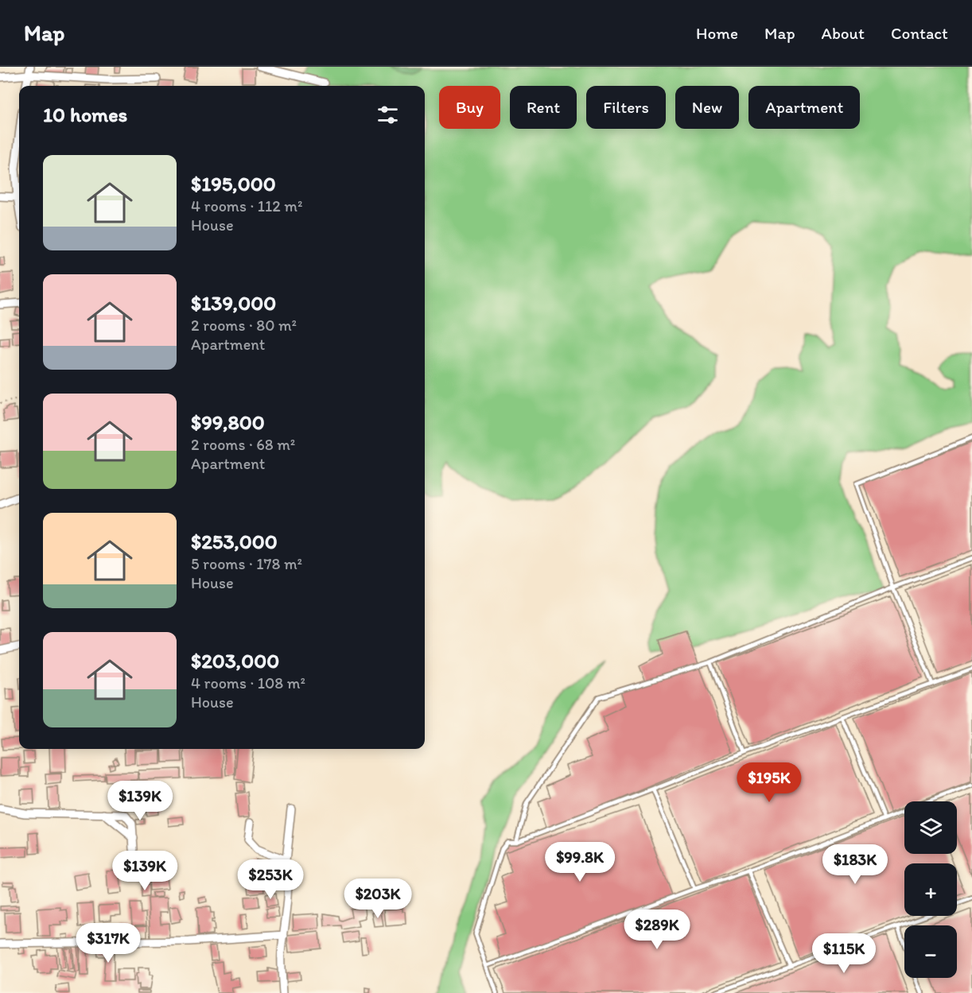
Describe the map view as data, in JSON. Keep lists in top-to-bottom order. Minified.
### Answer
{"page":{"header":"Map","nav":["Home","Map","About","Contact"],"chip":["Buy","Rent","Filters","New","Apartment"],"heading":"10 homes","list":[{"name":"$195,000","note":"4 rooms · 112 m² · House"},{"name":"$139,000","note":"2 rooms · 80 m² · Apartment"},{"name":"$99,800","note":"2 rooms · 68 m² · Apartment"},{"name":"$253,000","note":"5 rooms · 178 m² · House"},{"name":"$203,000","note":"4 rooms · 108 m² · House"}],"price":["$195K","$139K","$99.8K","$183K","$139K","$253K","$203K","$289K","$317K","$115K"],"map_buttons":["+","−"]}}
